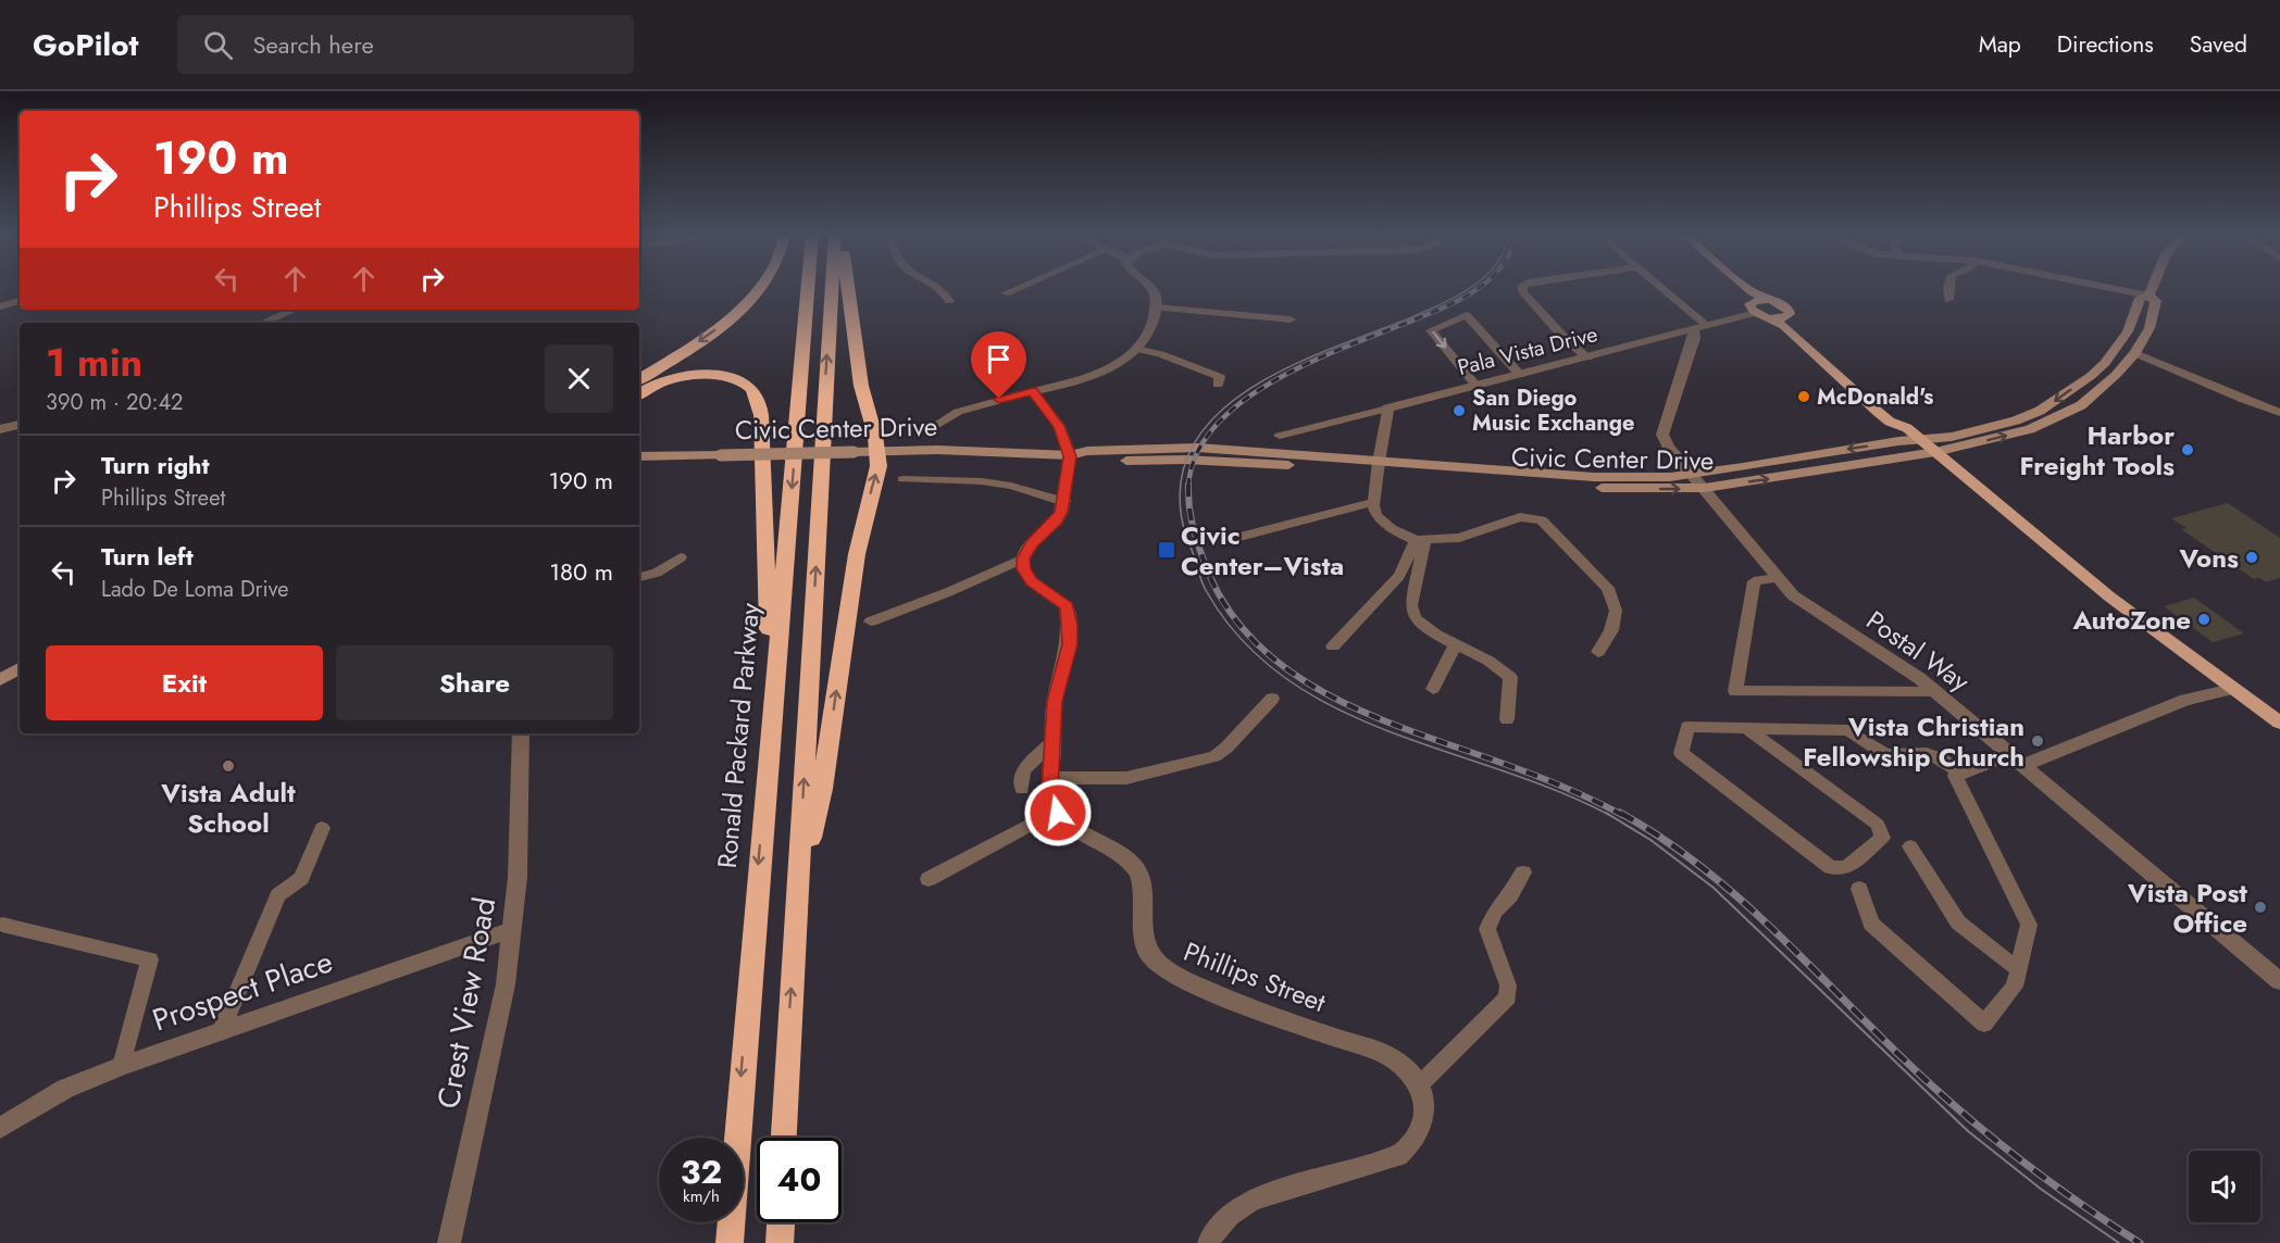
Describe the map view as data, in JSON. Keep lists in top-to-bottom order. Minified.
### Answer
{"streets":{"highway":["Ronald Packard Parkway"],"main road":["Civic Center Drive"],"street":["Pala Vista Drive","Postal Way","Phillips Street","Prospect Place","Crest View Road"]},"crossings":[["Pala Vista Drive","Postal Way"],["Civic Center Drive","Postal Way"],["Prospect Place","Crest View Road"]],"places":{"other":["McDonald's","San Diego Music Exchange","Harbor Freight Tools","Vons","AutoZone","Vista Christian Fellowship Church","Vista Adult School","Vista Post Office"],"transit":["Civic Center–Vista"]},"page":{"header":"GoPilot","search":"Search here","nav":["Map","Directions","Saved"],"turn":["190 m","Phillips Street"],"heading":["1 min","390 m · 20:42"],"list":[{"name":"Turn right","note":"Phillips Street","value":"190 m"},{"name":"Turn left","note":"Lado De Loma Drive","value":"180 m"}],"buttons":["Exit","Share"],"speed":"32 km/h","limit":"40"}}
